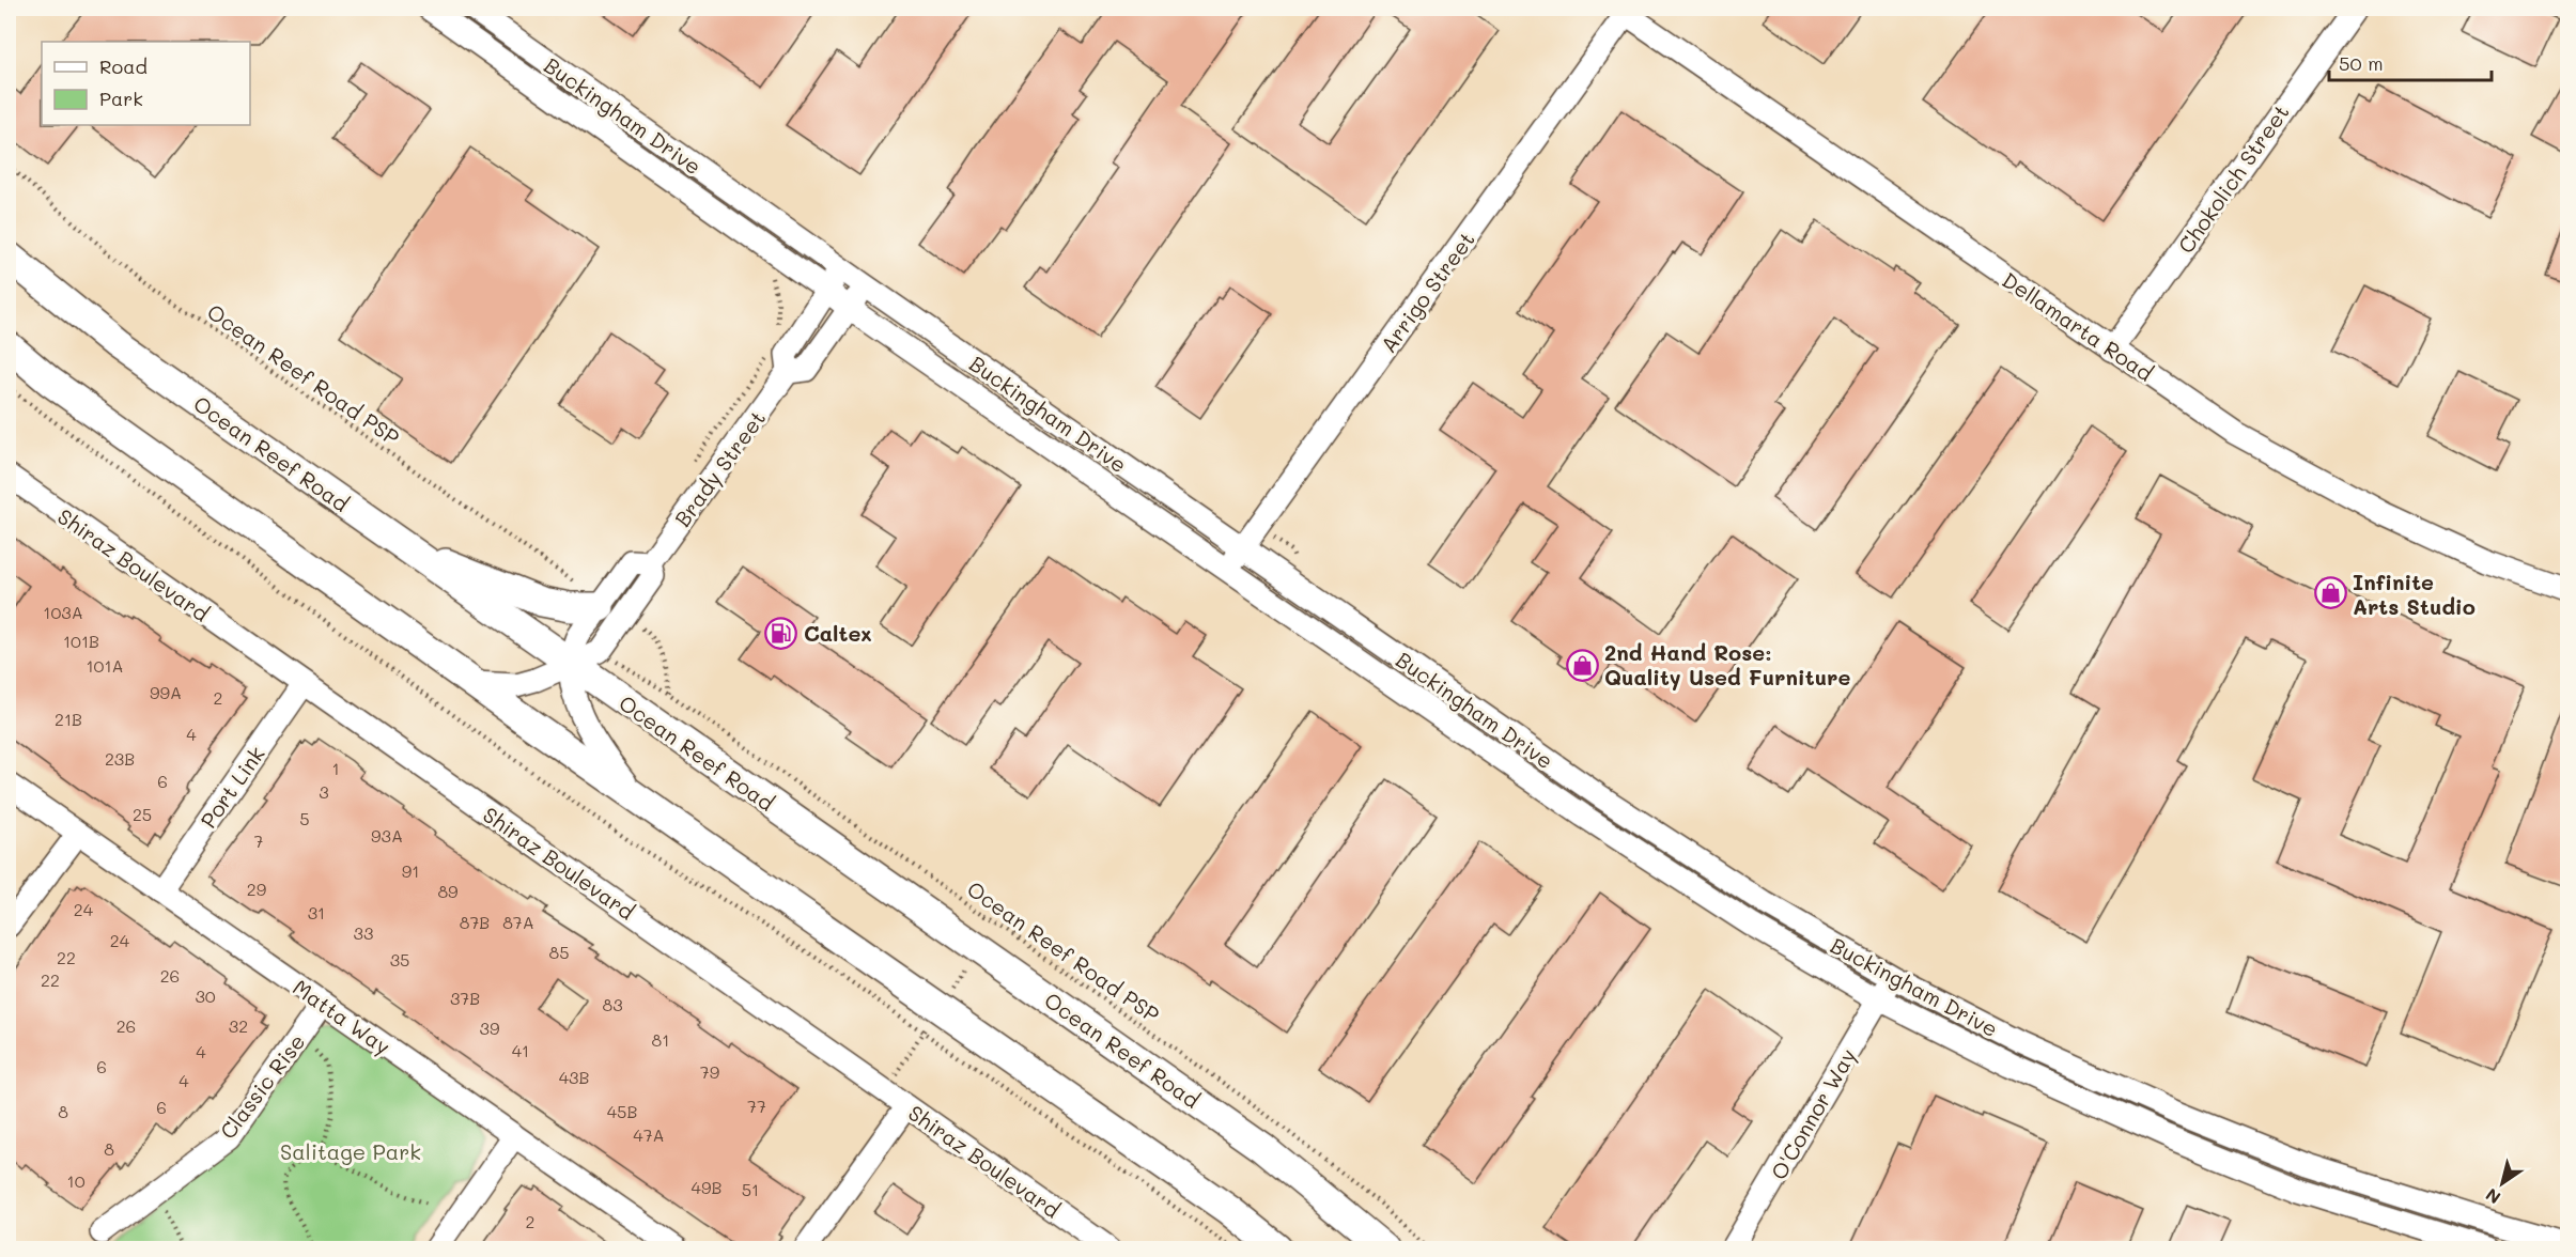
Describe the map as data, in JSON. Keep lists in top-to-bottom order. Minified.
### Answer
{"streets":{"main road":["Ocean Reef Road"],"street":["Buckingham Drive","Chokolich Street","Arrigo Street","Dellamarta Road","Brady Street","Shiraz Boulevard","Port Link","Matta Way","Classic Rise","O'Connor Way"],"path":["Ocean Reef Road PSP"]},"crossings":[["Buckingham Drive","Arrigo Street"],["Buckingham Drive","Brady Street"],["Buckingham Drive","O'Connor Way"],["Chokolich Street","Dellamarta Road"],["Arrigo Street","Dellamarta Road"],["Ocean Reef Road PSP","Brady Street"],["Ocean Reef Road","Brady Street"],["Shiraz Boulevard","Port Link"],["Port Link","Matta Way"],["Matta Way","Classic Rise"]],"parks":["Salitage Park"],"places":{"shop":["Infinite Arts Studio","2nd Hand Rose: Quality Used Furniture"],"fuel station":["Caltex"]},"house_numbers":["103A","101B","101A","99A","2","21B","4","23B","1","6","3","25","5","93A","7","91","29","89","24","31","87B","87A","33","24","85","22","35","26","22","30","37B","83","26","32","39","81","41","4","6","79","43B","4","77","6","8","45B","47A","8","10","49B","51","2"],"legend":["Road","Park"],"scale_bar":"50 m","north":"bottom left"}
